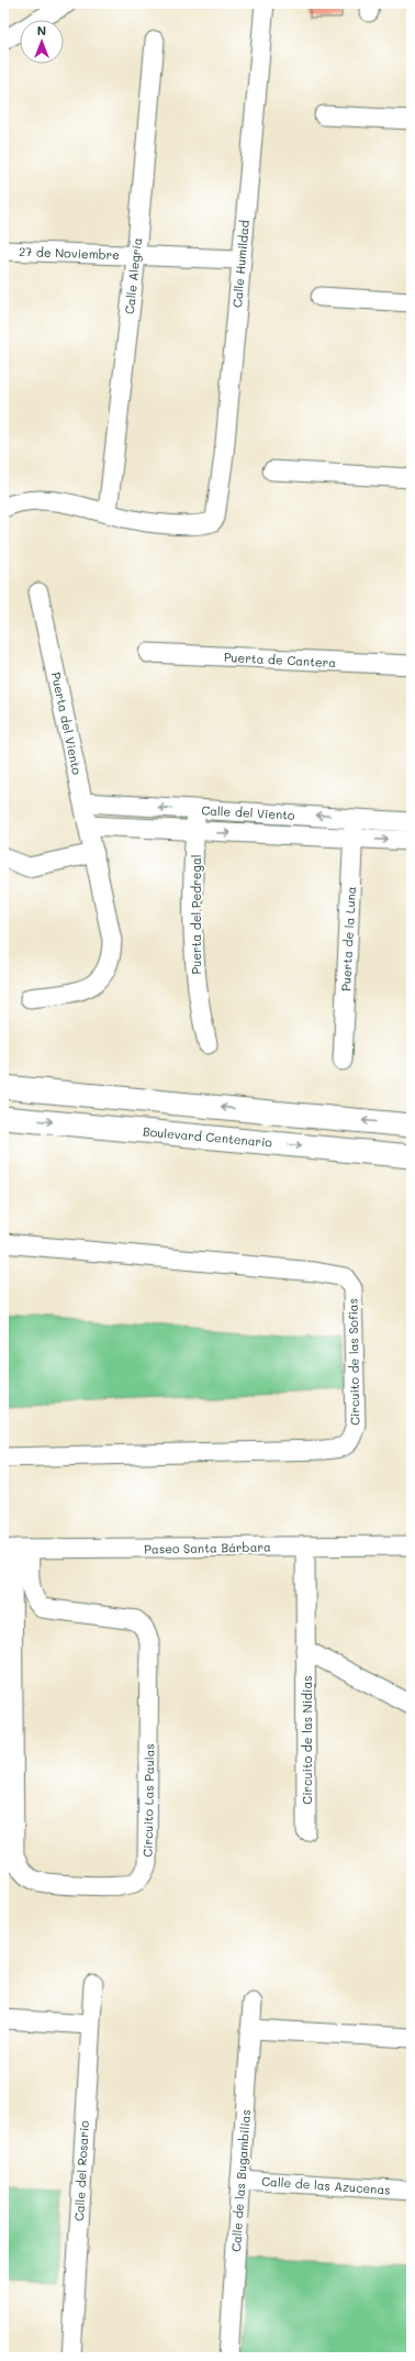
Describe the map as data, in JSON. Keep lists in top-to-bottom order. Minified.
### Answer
{"streets":{"main road":["Boulevard Centenario"],"street":["27 de Noviembre","Calle Humildad","Calle Alegría","Puerta de Cantera","Puerta del Viento","Calle del Viento","Puerta del Pedregal","Puerta de la Luna","Circuito de las Sofias","Paseo Santa Bárbara","Circuito de las Nidias","Circuito Las Paulas","Calle del Rosario","Calle de las Bugambilias","Calle de las Azucenas"]},"crossings":[["27 de Noviembre","Calle Humildad"],["27 de Noviembre","Calle Alegría"],["Calle Humildad","Calle Alegría"],["Puerta del Viento","Calle del Viento"],["Calle del Viento","Puerta del Pedregal"],["Calle del Viento","Puerta de la Luna"],["Paseo Santa Bárbara","Circuito de las Nidias"],["Paseo Santa Bárbara","Circuito Las Paulas"],["Calle de las Bugambilias","Calle de las Azucenas"]],"north":"top"}
